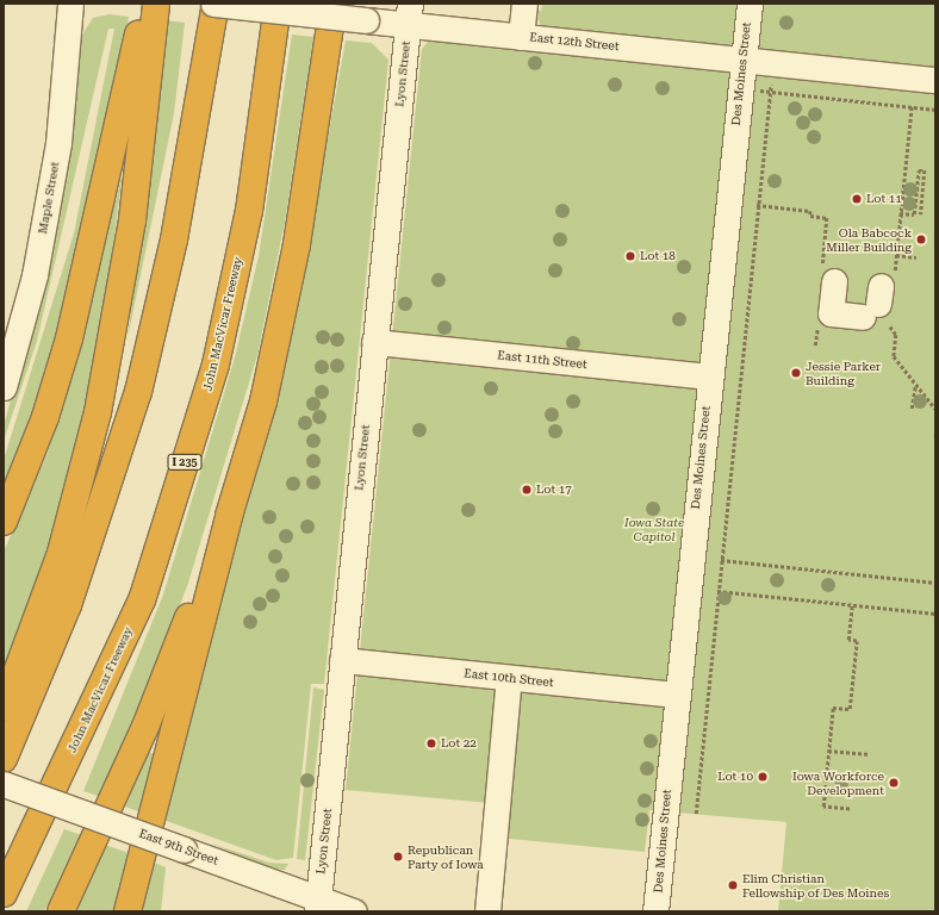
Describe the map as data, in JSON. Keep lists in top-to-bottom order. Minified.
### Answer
{"streets":{"highway":["John MacVicar Freeway","I 235"],"street":["East 12th Street","Lyon Street","Des Moines Street","Maple Street","East 11th Street","East 10th Street","East 9th Street"]},"crossings":[["East 12th Street","Lyon Street"],["East 12th Street","Des Moines Street"],["Lyon Street","East 11th Street"],["Lyon Street","East 10th Street"],["Lyon Street","East 9th Street"],["Des Moines Street","East 11th Street"],["Des Moines Street","East 10th Street"]],"parks":["Iowa State Capitol"],"places":["Lot 11","Ola Babcock Miller Building","Lot 18","Jessie Parker Building","Lot 17","Lot 22","Lot 10","Iowa Workforce Development","Republican Party of Iowa","Elim Christian Fellowship of Des Moines"]}
